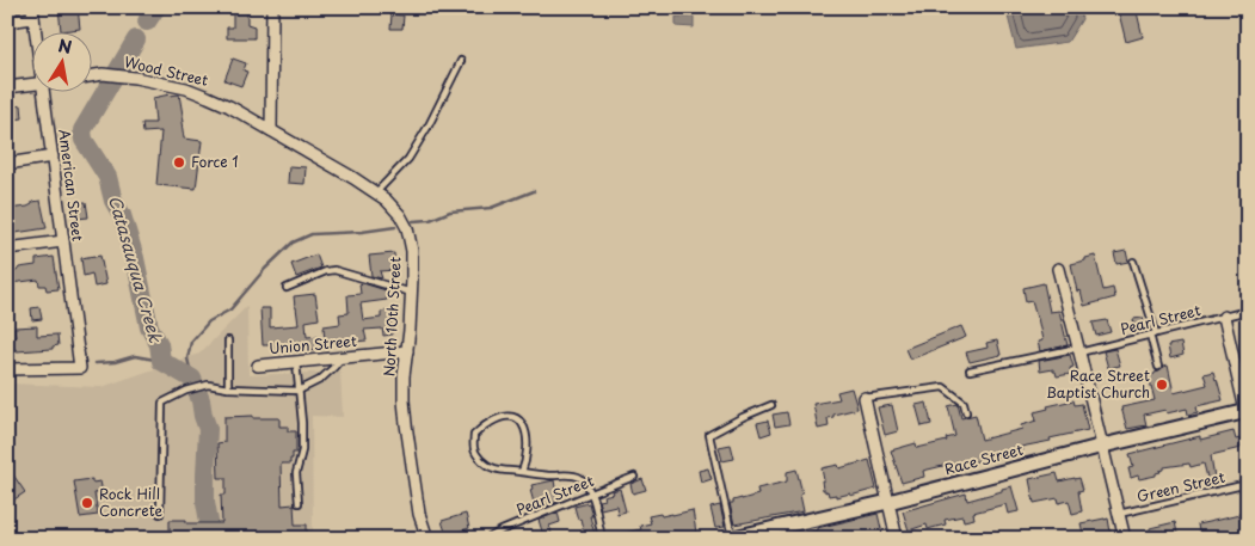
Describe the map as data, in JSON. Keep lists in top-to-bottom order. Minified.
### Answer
{"streets":{"main road":["Race Street"],"street":["Wood Street","American Street","North 10th Street","Union Street"],"lane":["Pearl Street","Green Street"]},"crossings":[["Wood Street","North 10th Street"],["North 10th Street","Union Street"]],"water":["Catasauqua Creek"],"places":["Force 1","Race Street Baptist Church","Rock Hill Concrete"],"north":"top"}
